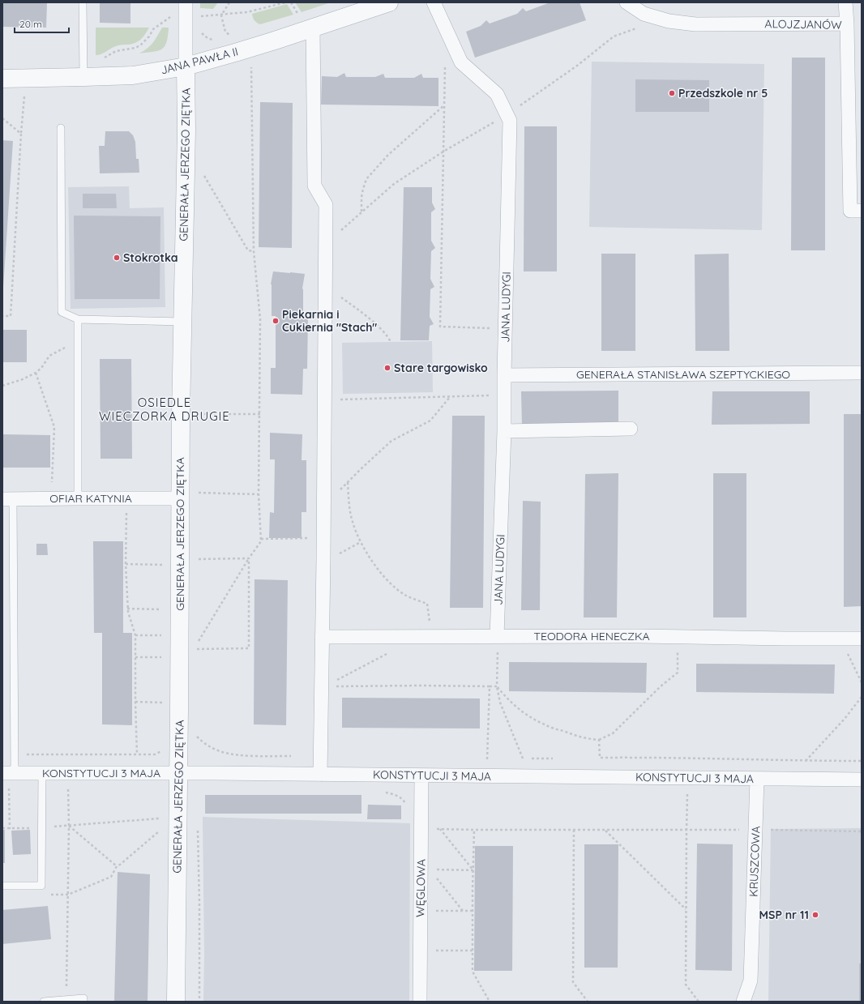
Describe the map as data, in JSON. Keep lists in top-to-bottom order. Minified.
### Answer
{"streets":{"street":["ALOJZJANÓW","JANA PAWŁA II","GENERAŁA JERZEGO ZIĘTKA","JANA LUDYGI","GENERAŁA STANISŁAWA SZEPTYCKIEGO","OFIAR KATYNIA","TEODORA HENECZKA","KONSTYTUCJI 3 MAJA","KRUSZCOWA","WĘGLOWA"]},"crossings":[["JANA PAWŁA II","GENERAŁA JERZEGO ZIĘTKA"],["GENERAŁA JERZEGO ZIĘTKA","OFIAR KATYNIA"],["GENERAŁA JERZEGO ZIĘTKA","KONSTYTUCJI 3 MAJA"],["JANA LUDYGI","GENERAŁA STANISŁAWA SZEPTYCKIEGO"],["JANA LUDYGI","TEODORA HENECZKA"],["KONSTYTUCJI 3 MAJA","KRUSZCOWA"],["KONSTYTUCJI 3 MAJA","WĘGLOWA"]],"districts":["OSIEDLE WIECZORKA DRUGIE"],"places":["Przedszkole nr 5","Stokrotka","Piekarnia i Cukiernia \"Stach\"","Stare targowisko","MSP nr 11"],"scale_bar":"20 m"}
